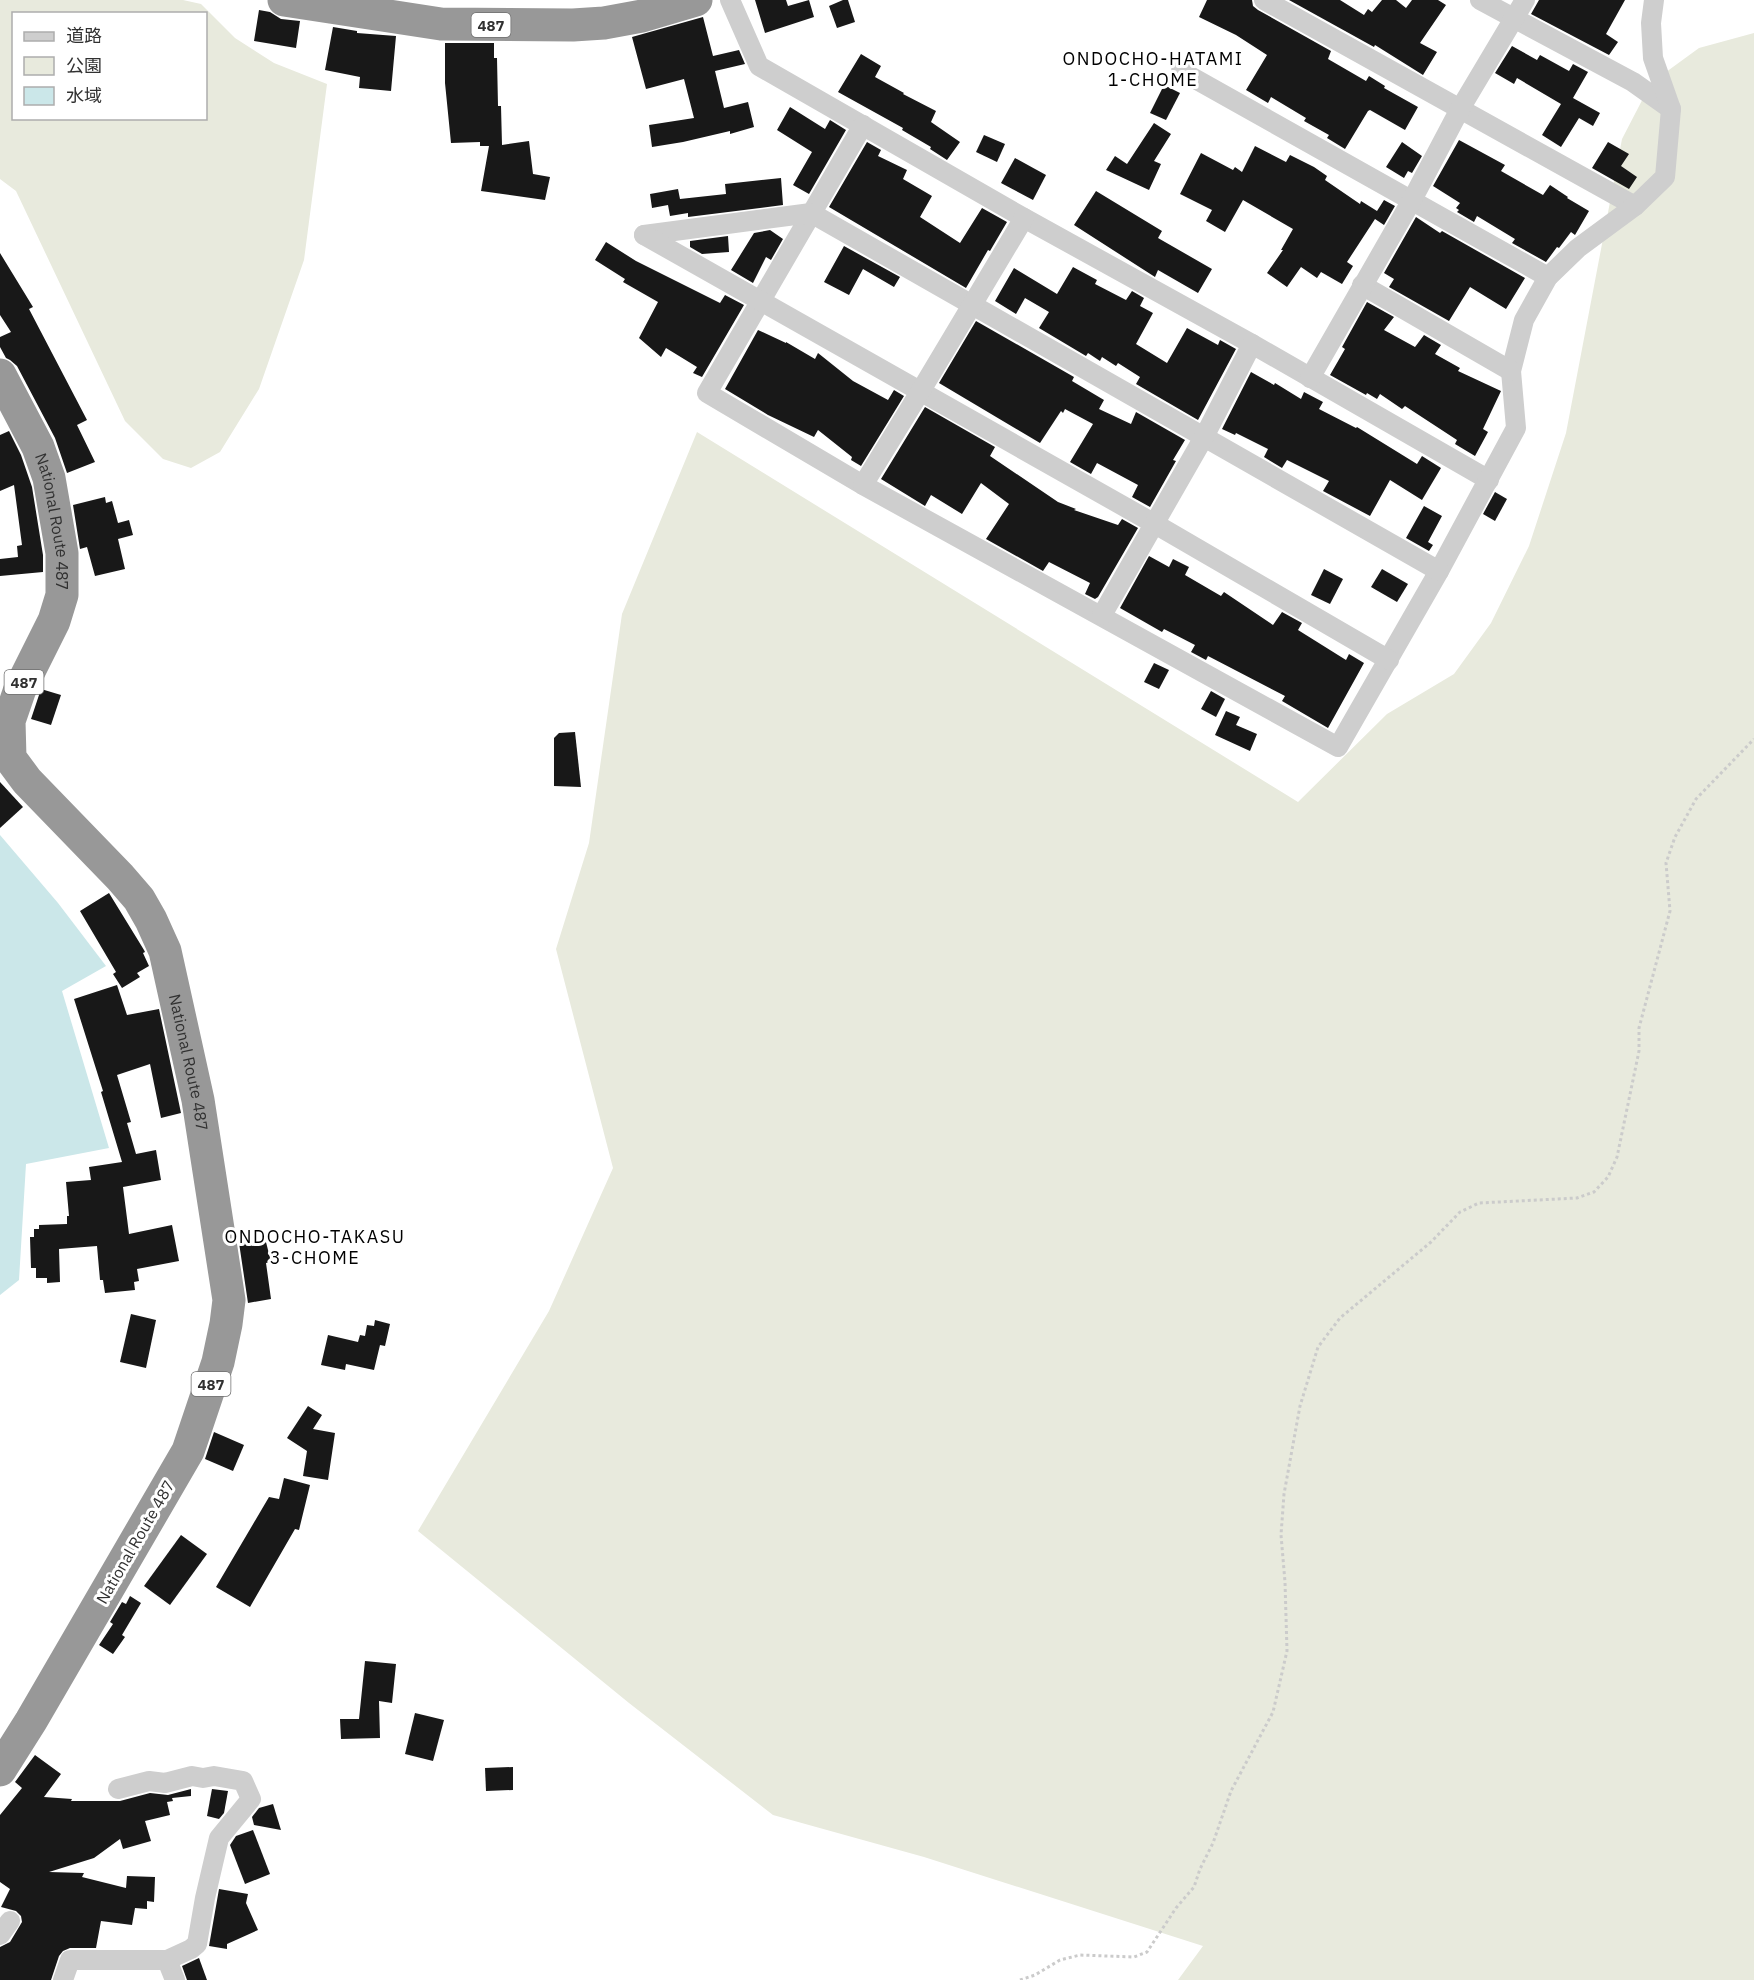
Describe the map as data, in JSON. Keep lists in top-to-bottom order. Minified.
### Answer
{"streets":{"highway":["487","National Route 487"]},"districts":["ONDOCHO-HATAMI 1-CHOME","ONDOCHO-TAKASU 3-CHOME"],"legend":["道路","公園","水域"]}
